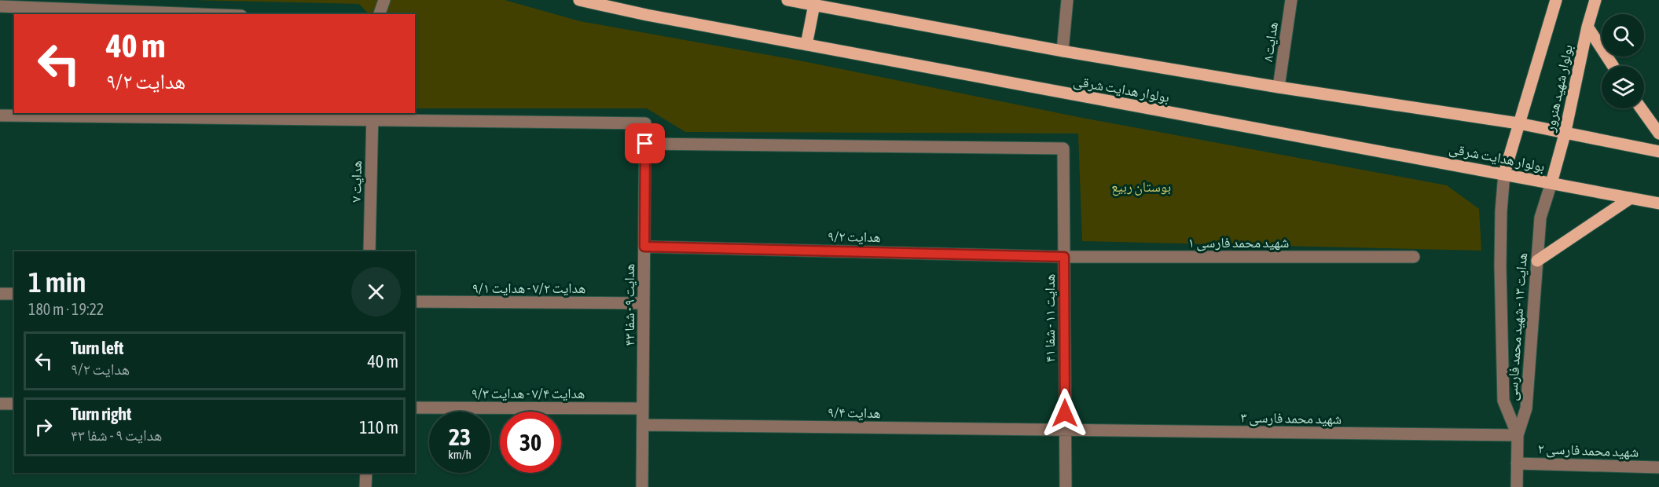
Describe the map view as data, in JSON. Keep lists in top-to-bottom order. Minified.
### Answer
{"streets":{"main road":["بولوار شهید هنرور","بولوار هدایت شرقی"],"street":["هدایت۸","هدایت ۷","هدایت ۹/۲","شهید محمد فارسی ۱","هدایت ۷/۲ - هدایت ۹/۱","هدایت ۹ - شفا ۴۳","هدایت ۱۱ - شفا ۴۱","هدایت ۱۳ - شهید محمد فارسی","هدایت ۷/۴ - هدایت ۹/۳","هدایت ۹/۴","شهید محمد فارسی ۳","شهید محمد فارسی ۲"]},"crossings":[["هدایت۸","بولوار هدایت شرقی"],["بولوار شهید هنرور","بولوار هدایت شرقی"],["بولوار شهید هنرور","هدایت ۱۳ - شهید محمد فارسی"],["بولوار هدایت شرقی","هدایت ۱۳ - شهید محمد فارسی"],["هدایت ۷","هدایت ۹ - شفا ۴۳"],["هدایت ۹/۲","شهید محمد فارسی ۱"],["هدایت ۹/۲","هدایت ۹ - شفا ۴۳"],["هدایت ۹/۲","هدایت ۱۱ - شفا ۴۱"],["شهید محمد فارسی ۱","هدایت ۱۱ - شفا ۴۱"],["هدایت ۷/۲ - هدایت ۹/۱","هدایت ۹ - شفا ۴۳"],["هدایت ۹ - شفا ۴۳","هدایت ۱۱ - شفا ۴۱"],["هدایت ۹ - شفا ۴۳","هدایت ۷/۴ - هدایت ۹/۳"],["هدایت ۹ - شفا ۴۳","هدایت ۹/۴"],["هدایت ۱۱ - شفا ۴۱","هدایت ۹/۴"],["هدایت ۱۱ - شفا ۴۱","شهید محمد فارسی ۳"],["هدایت ۱۳ - شهید محمد فارسی","شهید محمد فارسی ۳"],["هدایت ۹/۴","شهید محمد فارسی ۳"]],"parks":["بوستان ربیع"],"page":{"turn":["40 m","هدایت ۹/۲"],"heading":["1 min","180 m · 19:22"],"list":[{"name":"Turn left","note":"هدایت ۹/۲","value":"40 m"},{"name":"Turn right","note":"هدایت ۹ - شفا ۴۳","value":"110 m"}],"speed":"23 km/h","limit":"30"}}
